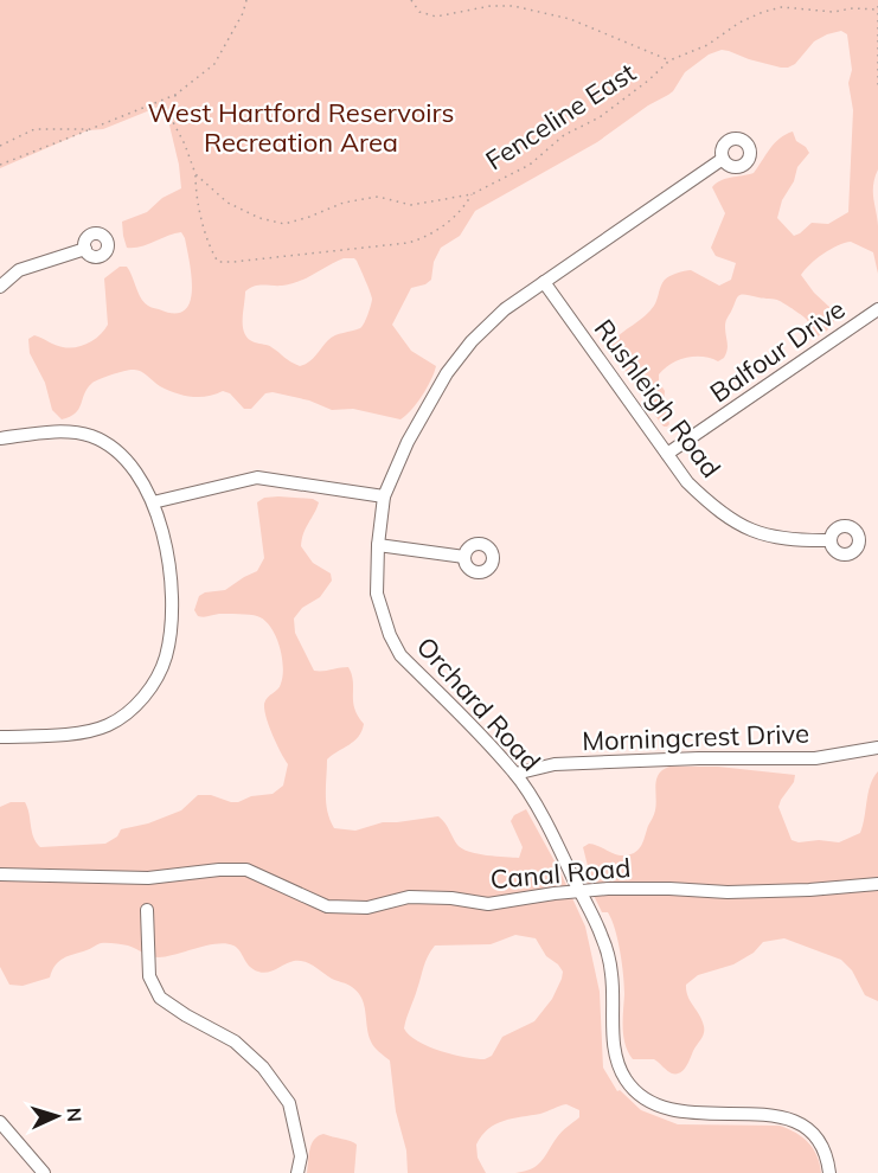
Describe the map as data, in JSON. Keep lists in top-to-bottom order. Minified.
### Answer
{"streets":{"street":["Balfour Drive","Rushleigh Road","Orchard Road","Morningcrest Drive","Canal Road"],"path":["Fenceline East"]},"crossings":[["Balfour Drive","Rushleigh Road"],["Rushleigh Road","Orchard Road"],["Orchard Road","Morningcrest Drive"],["Orchard Road","Canal Road"]],"parks":["West Hartford Reservoirs Recreation Area"],"north":"right"}
